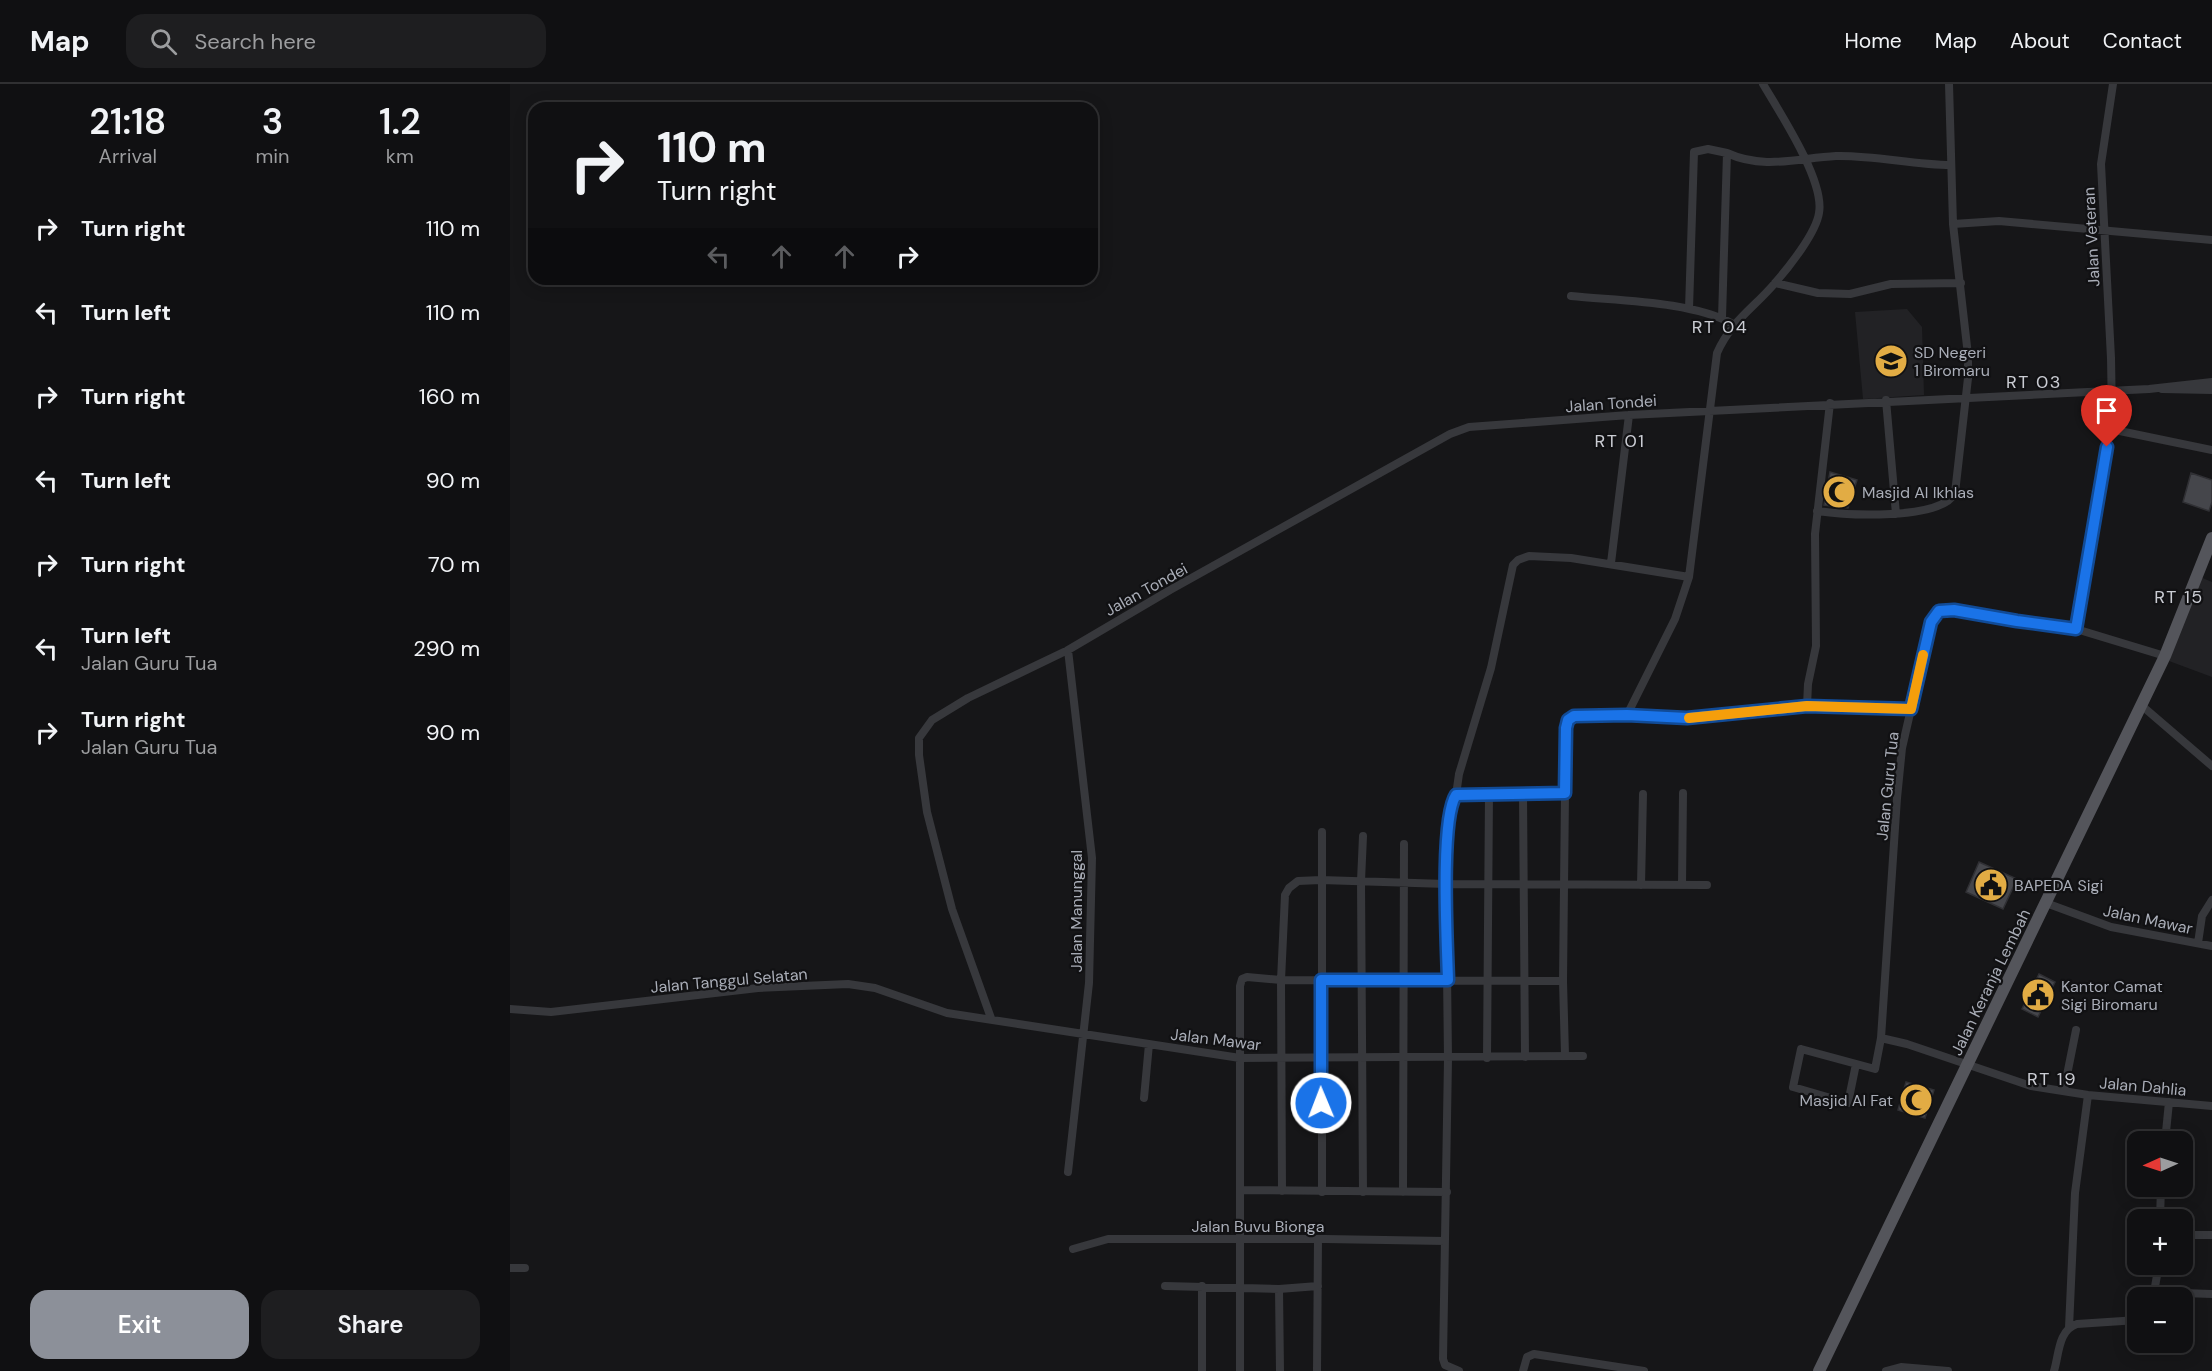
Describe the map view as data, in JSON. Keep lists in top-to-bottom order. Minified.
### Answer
{"streets":{"main road":["Jalan Keranja Lembah"],"street":["Jalan Veteran","Jalan Tondei","Jalan Guru Tua","Jalan Manunggal","Jalan Mawar","Jalan Tanggul Selatan","Jalan Dahlia","Jalan Buvu Bionga"]},"crossings":[["Jalan Veteran","Jalan Tondei"],["Jalan Veteran","Jalan Guru Tua"],["Jalan Tondei","Jalan Manunggal"],["Jalan Tondei","Jalan Mawar"],["Jalan Tondei","Jalan Tanggul Selatan"],["Jalan Guru Tua","Jalan Keranja Lembah"],["Jalan Manunggal","Jalan Mawar"],["Jalan Mawar","Jalan Tanggul Selatan"],["Jalan Mawar","Jalan Keranja Lembah"],["Jalan Keranja Lembah","Jalan Dahlia"]],"districts":["RT 04","RT 03","RT 01","RT 15","RT 19"],"places":{"school or university":["SD Negeri 1 Biromaru"],"mosque":["Masjid Al Ikhlas","Masjid Al Fat"],"public building":["BAPEDA Sigi","Kantor Camat Sigi Biromaru"]},"north":"left","page":{"header":"Map","search":"Search here","nav":["Home","Map","About","Contact"],"eta":["21:18","Arrival","3","min","1.2","km"],"turn":["110 m","Turn right"],"list":[{"name":"Turn right","value":"110 m"},{"name":"Turn left","value":"110 m"},{"name":"Turn right","value":"160 m"},{"name":"Turn left","value":"90 m"},{"name":"Turn right","value":"70 m"},{"name":"Turn left","note":"Jalan Guru Tua","value":"290 m"},{"name":"Turn right","note":"Jalan Guru Tua","value":"90 m"}],"map_buttons":["+","−"],"buttons":["Exit","Share"]}}
